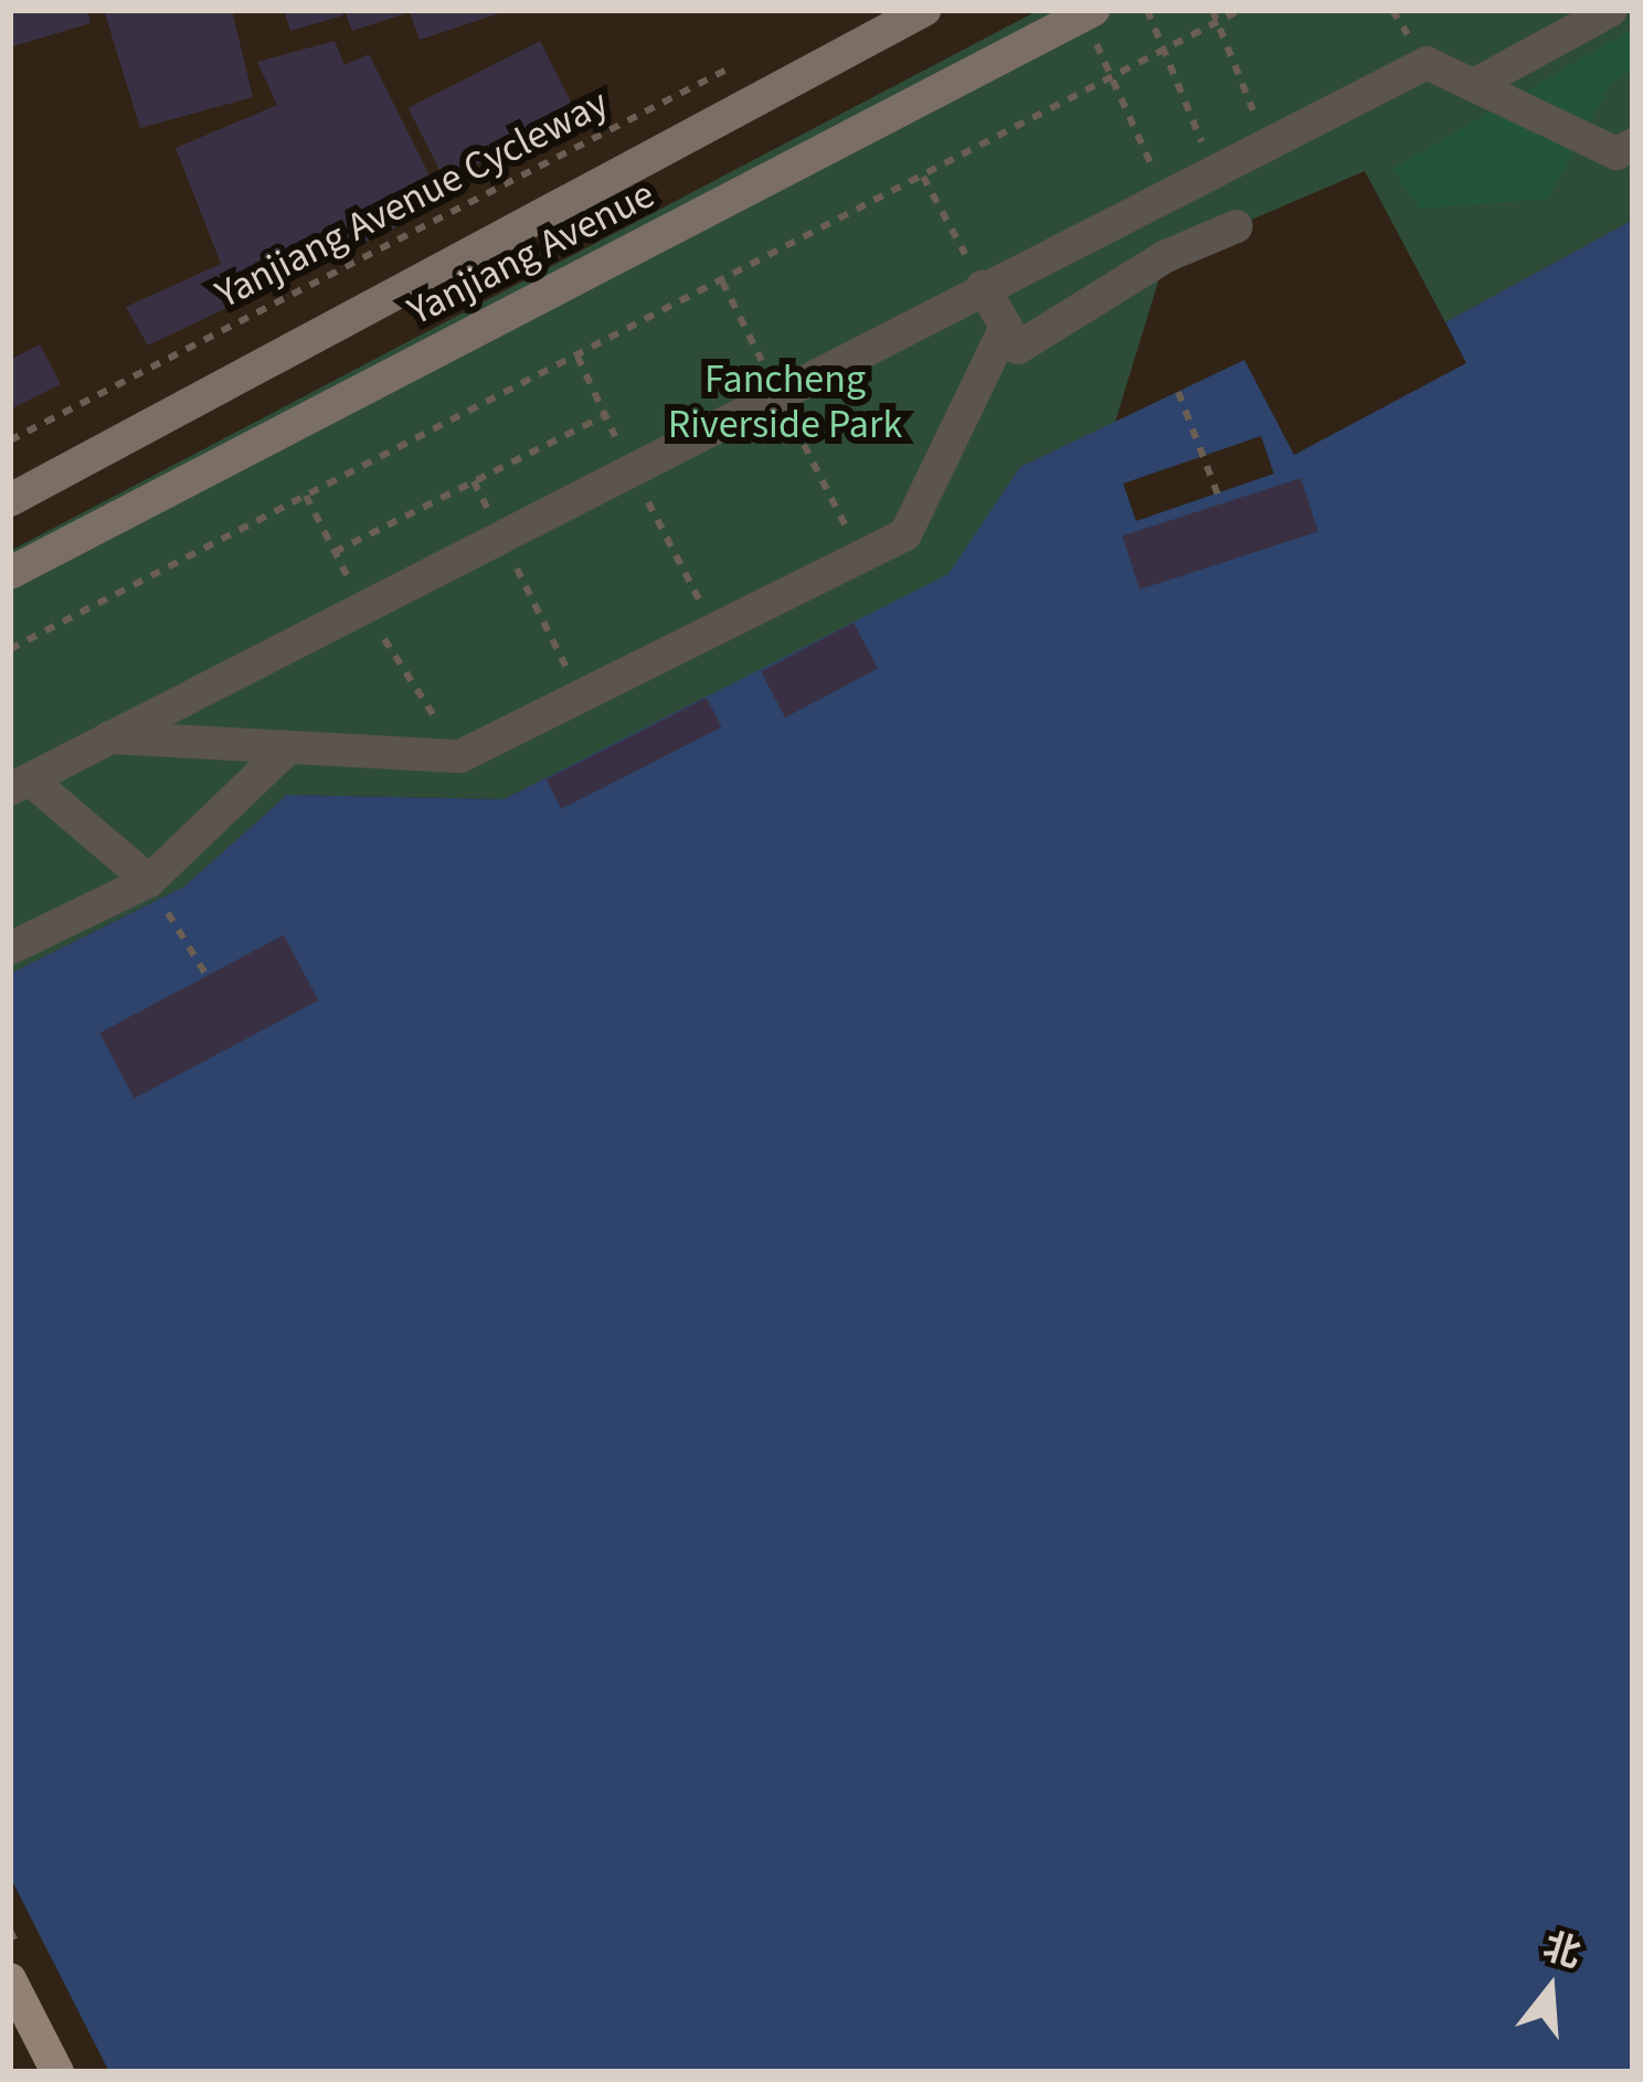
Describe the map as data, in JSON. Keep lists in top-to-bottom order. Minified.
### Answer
{"streets":{"main road":["Yanjiang Avenue"],"path":["Yanjiang Avenue Cycleway"]},"parks":["Fancheng Riverside Park"],"north":"top"}
